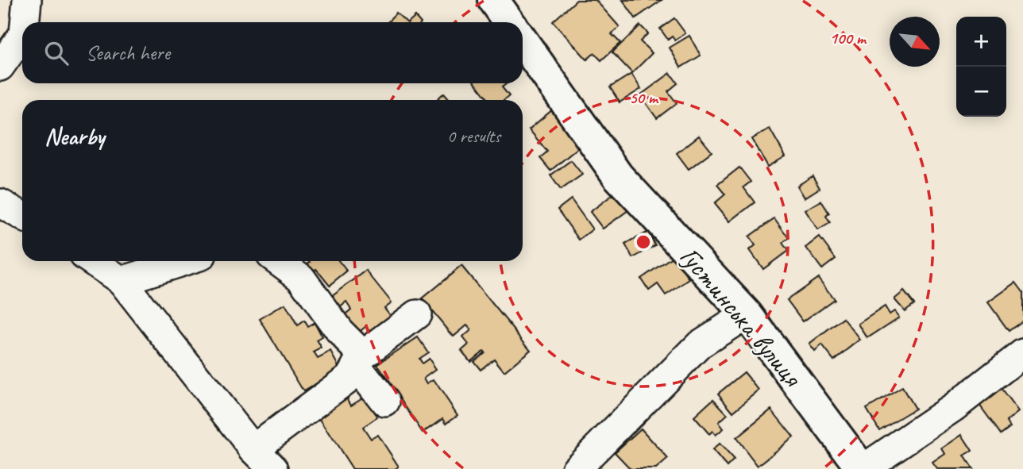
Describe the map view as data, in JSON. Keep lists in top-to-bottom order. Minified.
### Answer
{"streets":{"main road":["Густинська вулиця"]},"north":"bottom right","page":{"map_buttons":["+","−"],"search":"Search here","heading":["Nearby","0 results"]},"rings":["100 m","50 m"]}
